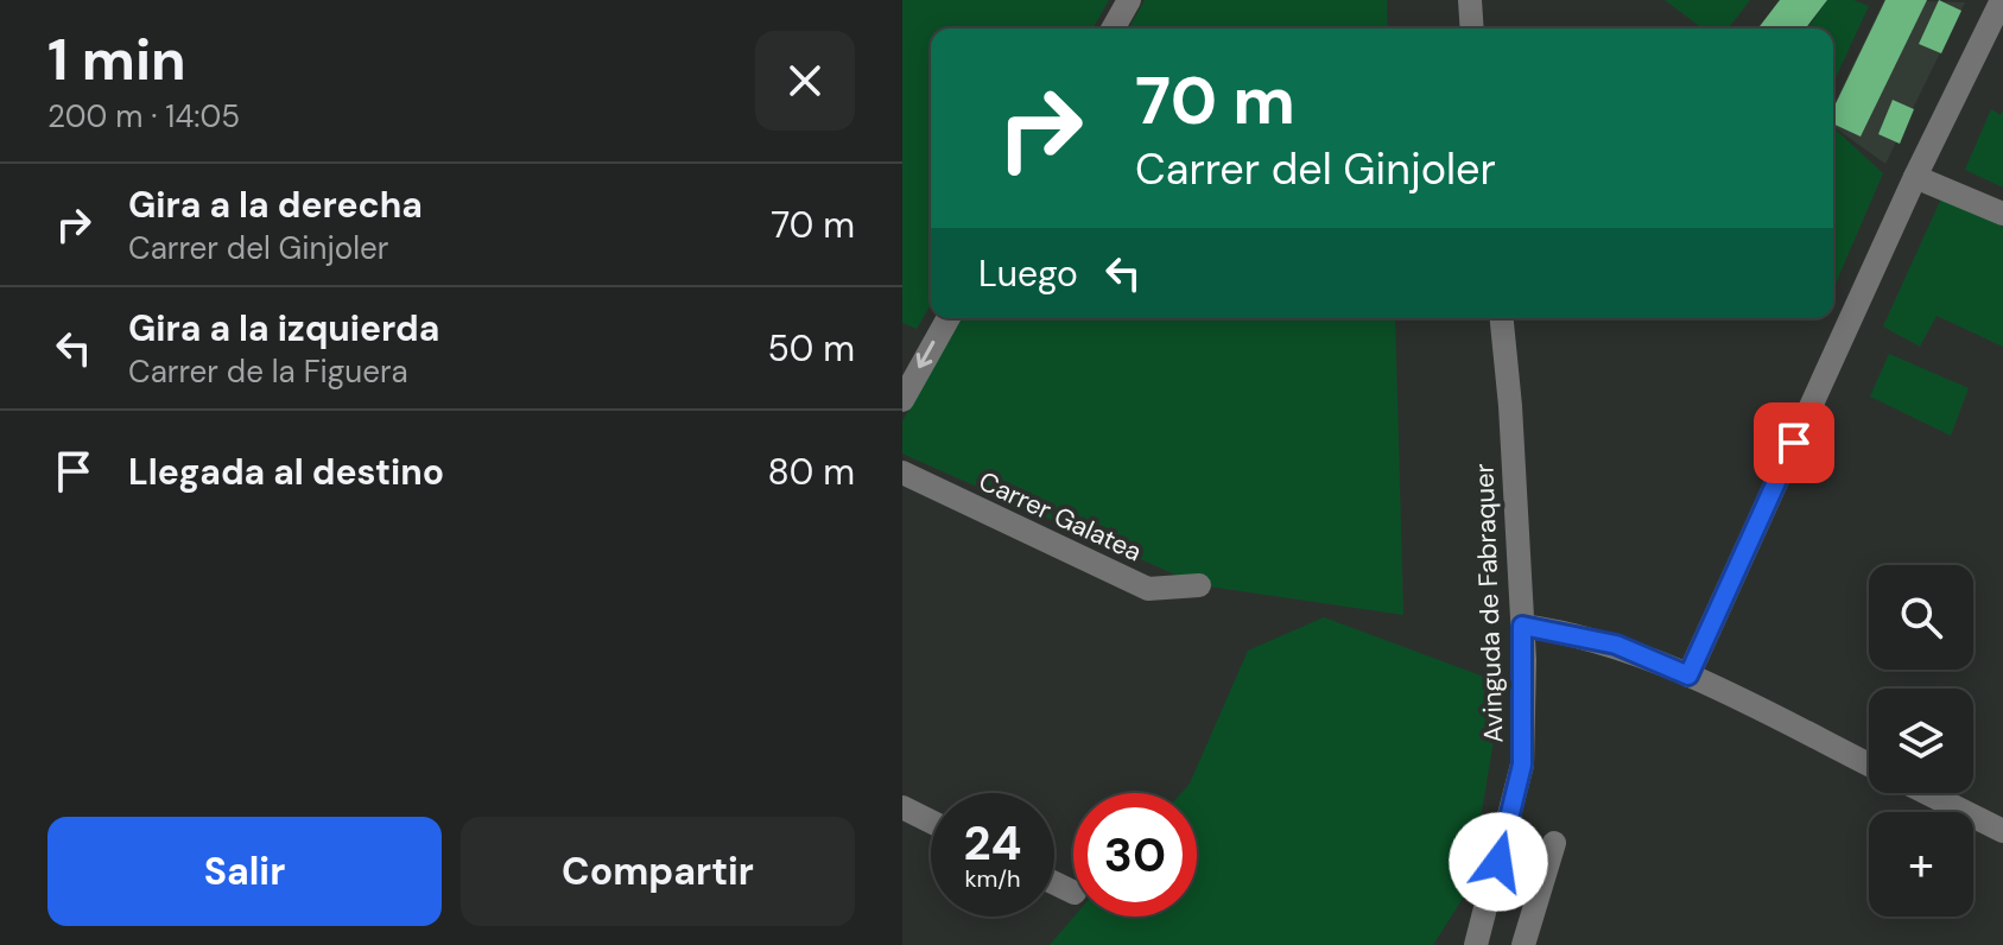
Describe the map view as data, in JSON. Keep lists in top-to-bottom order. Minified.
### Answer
{"streets":{"street":["Carrer Galatea","Avinguda de Fabraquer"]},"page":{"heading":["1 min","200 m · 14:05"],"turn":["70 m","Carrer del Ginjoler"],"list":[{"name":"Gira a la derecha","note":"Carrer del Ginjoler","value":"70 m"},{"name":"Gira a la izquierda","note":"Carrer de la Figuera","value":"50 m"},{"name":"Llegada al destino","value":"80 m"}],"then":"Luego","map_buttons":"+","speed":"24 km/h","limit":"30","buttons":["Salir","Compartir"]}}
